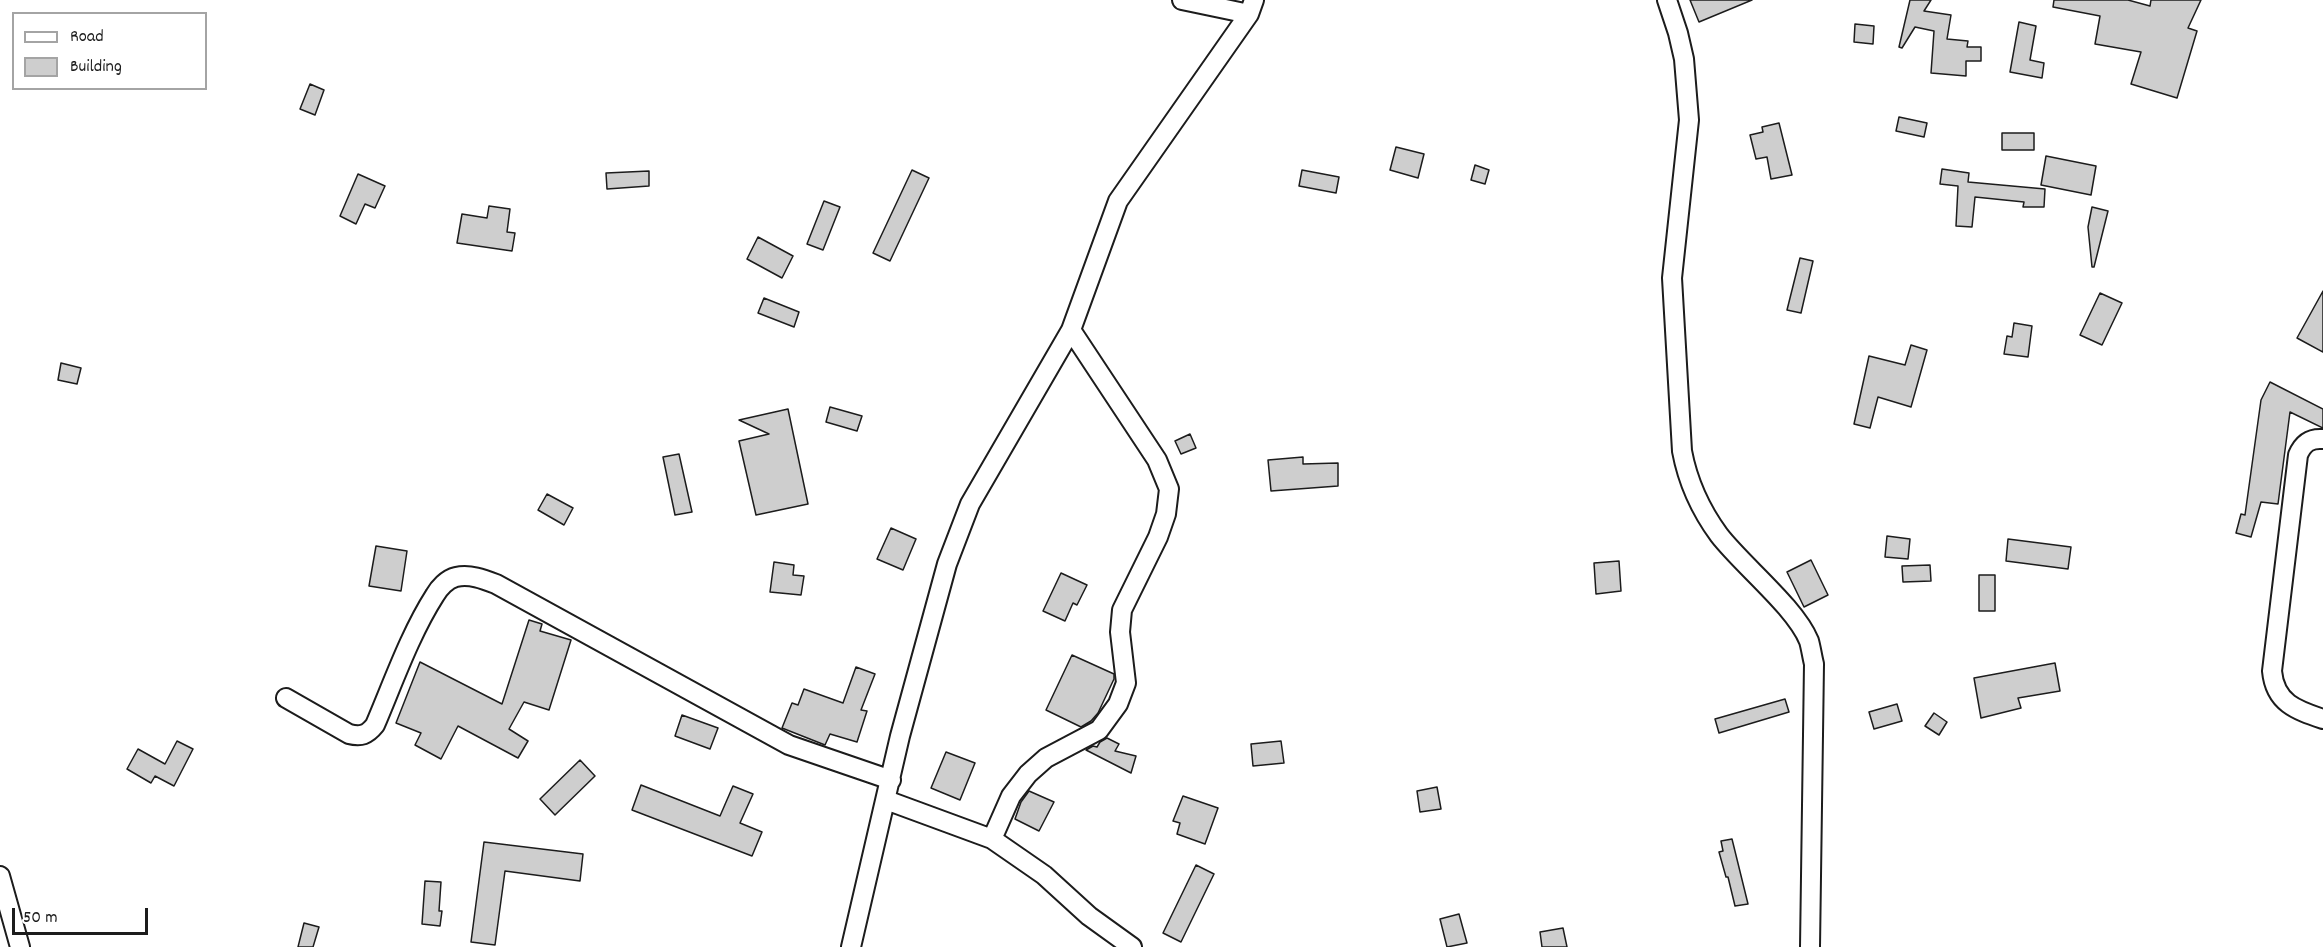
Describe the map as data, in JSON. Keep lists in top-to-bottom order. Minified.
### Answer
{"legend":["Road","Building"],"scale_bar":"50 m"}
